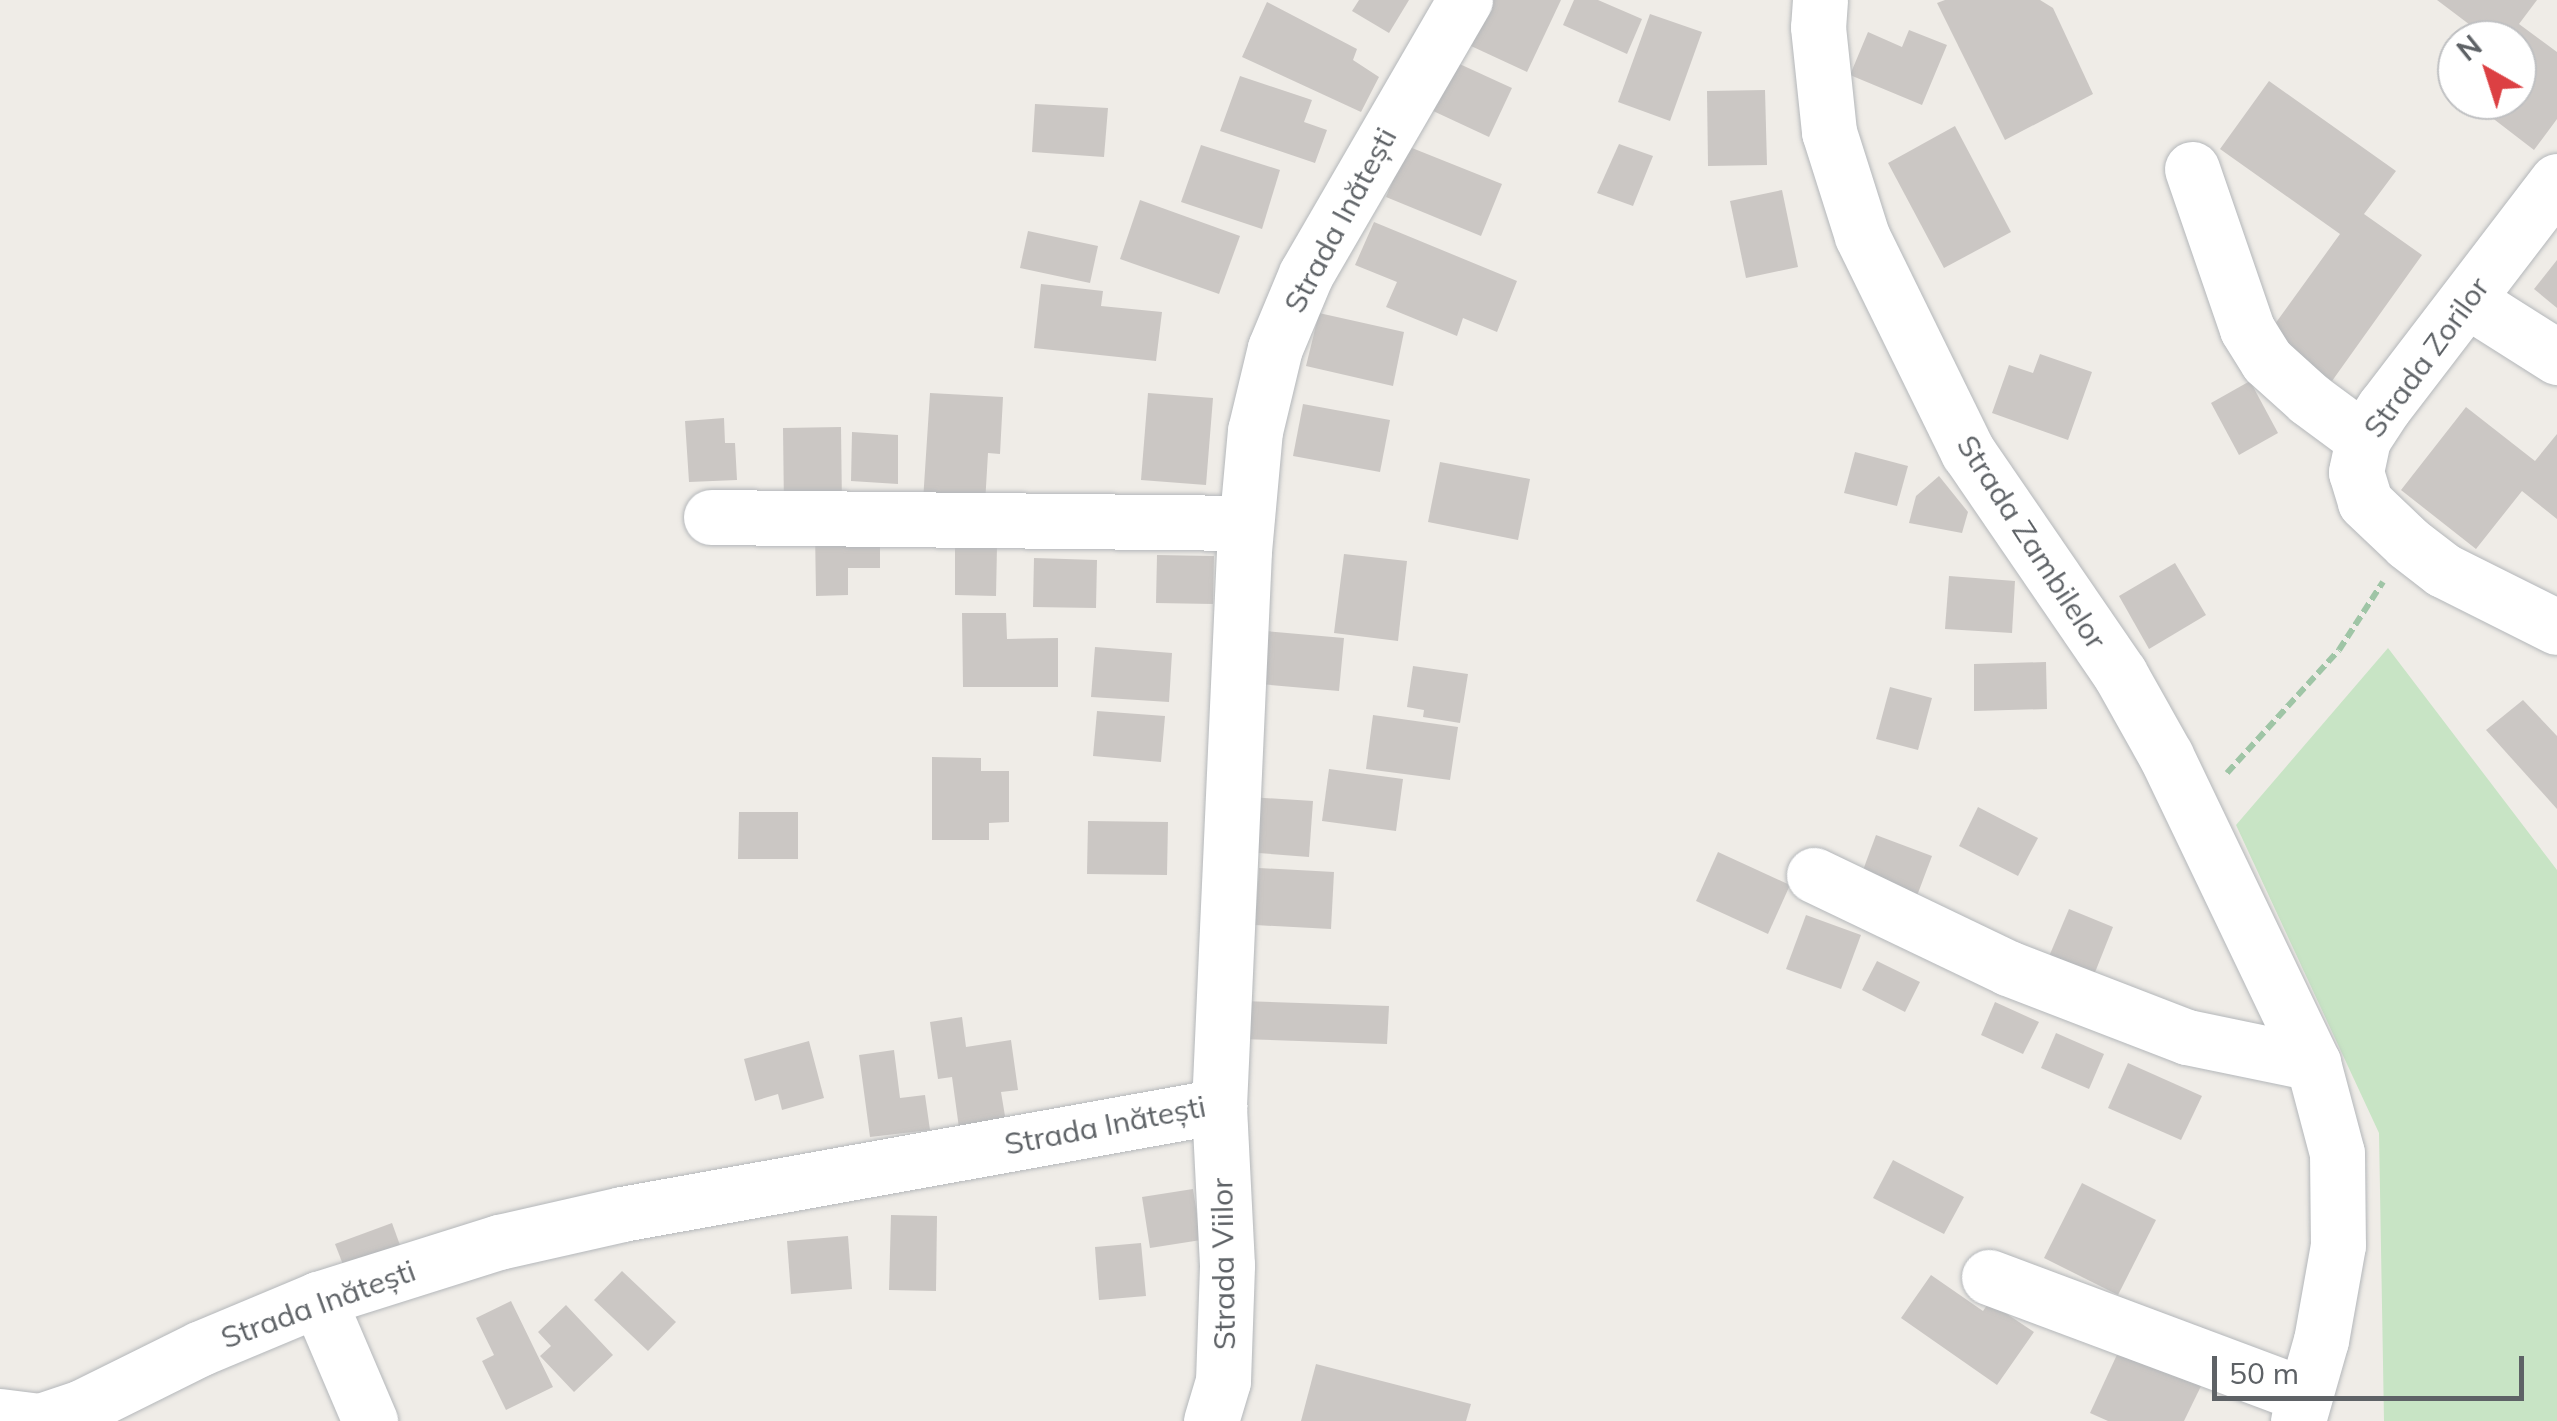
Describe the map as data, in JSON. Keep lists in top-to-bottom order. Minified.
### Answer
{"streets":{"street":["Strada Inătești","Strada Zorilor","Strada Zambilelor","Strada Viilor"]},"crossings":[["Strada Inătești","Strada Viilor"]],"scale_bar":"50 m","north":"top left"}
